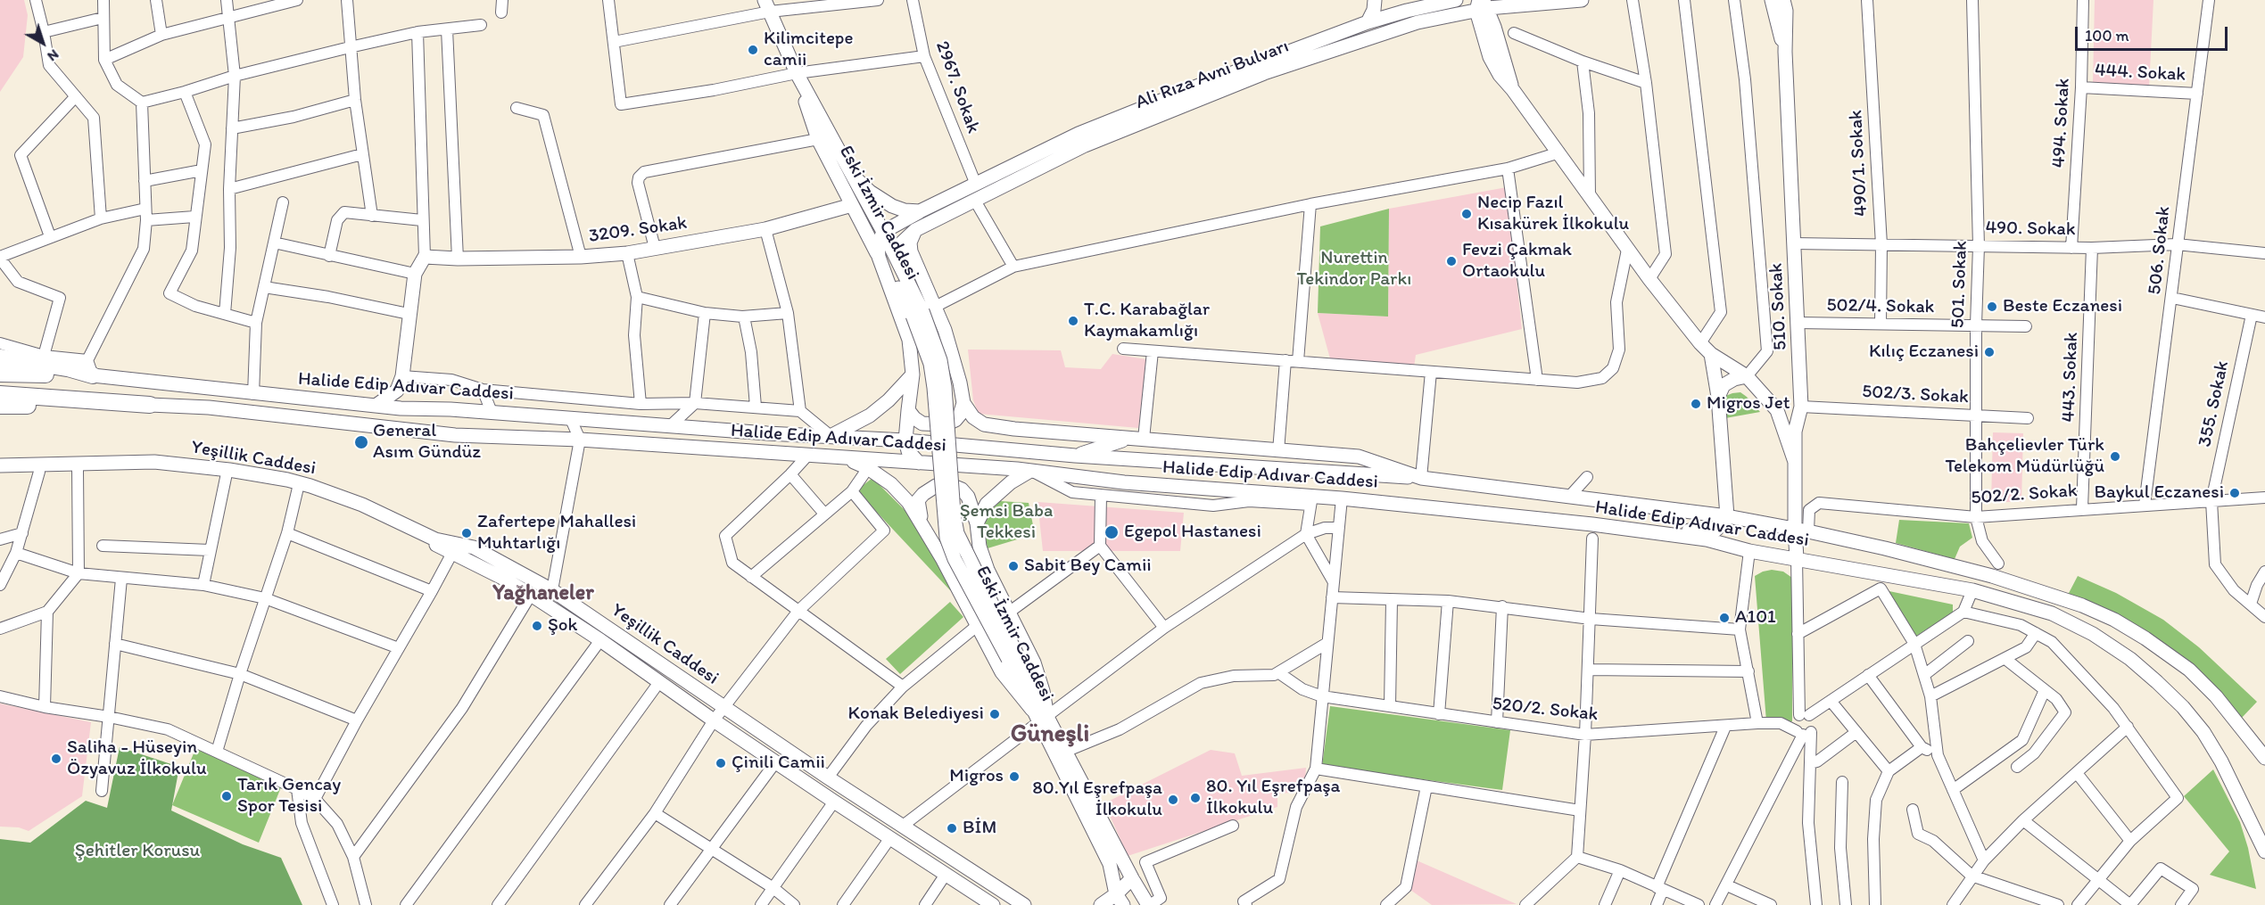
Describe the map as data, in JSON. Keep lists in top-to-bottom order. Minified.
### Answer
{"streets":{"main road":["Ali Rıza Avni Bulvarı","Eski İzmir Caddesi","3209. Sokak","510. Sokak","Halide Edip Adıvar Caddesi","Yeşillik Caddesi"],"street":["444. Sokak","2967. Sokak","494. Sokak","490/1. Sokak","490. Sokak","506. Sokak","501. Sokak","502/4. Sokak","443. Sokak","502/3. Sokak","355. Sokak","502/2. Sokak","520/2. Sokak"]},"crossings":[["444. Sokak","494. Sokak"],["444. Sokak","506. Sokak"],["Ali Rıza Avni Bulvarı","2967. Sokak"],["Ali Rıza Avni Bulvarı","Eski İzmir Caddesi"],["494. Sokak","490. Sokak"],["490/1. Sokak","490. Sokak"],["490/1. Sokak","502/4. Sokak"],["Eski İzmir Caddesi","3209. Sokak"],["490. Sokak","506. Sokak"],["490. Sokak","501. Sokak"],["490. Sokak","510. Sokak"],["490. Sokak","443. Sokak"],["506. Sokak","502/2. Sokak"],["501. Sokak","502/4. Sokak"],["501. Sokak","502/3. Sokak"],["501. Sokak","502/2. Sokak"],["510. Sokak","502/4. Sokak"],["510. Sokak","Halide Edip Adıvar Caddesi"],["510. Sokak","502/3. Sokak"],["510. Sokak","502/2. Sokak"],["443. Sokak","502/2. Sokak"],["Halide Edip Adıvar Caddesi","502/2. Sokak"],["355. Sokak","502/2. Sokak"]],"districts":["Yağhaneler","Güneşli"],"parks":["Nurettin Tekindor Parkı","Şemsi Baba Tekkesi","Şehitler Korusu"],"places":["Kilimcitepe camii","Necip Fazıl Kısakürek İlkokulu","Fevzi Çakmak Ortaokulu","Beste Eczanesi","T.C. Karabağlar Kaymakamlığı","Kılıç Eczanesi","Migros Jet","General Asım Gündüz","Bahçelievler Türk Telekom Müdürlüğü","Baykul Eczanesi","Egepol Hastanesi","Zafertepe Mahallesi Muhtarlığı","Sabit Bey Camii","A101","Şok","Konak Belediyesi","Saliha - Hüseyin Özyavuz İlkokulu","Çinili Camii","Migros","Tarık Gencay Spor Tesisi","80. Yıl Eşrefpaşa İlkokulu","80.Yıl Eşrefpaşa İlkokulu","BİM"],"scale_bar":"100 m","north":"bottom right"}
